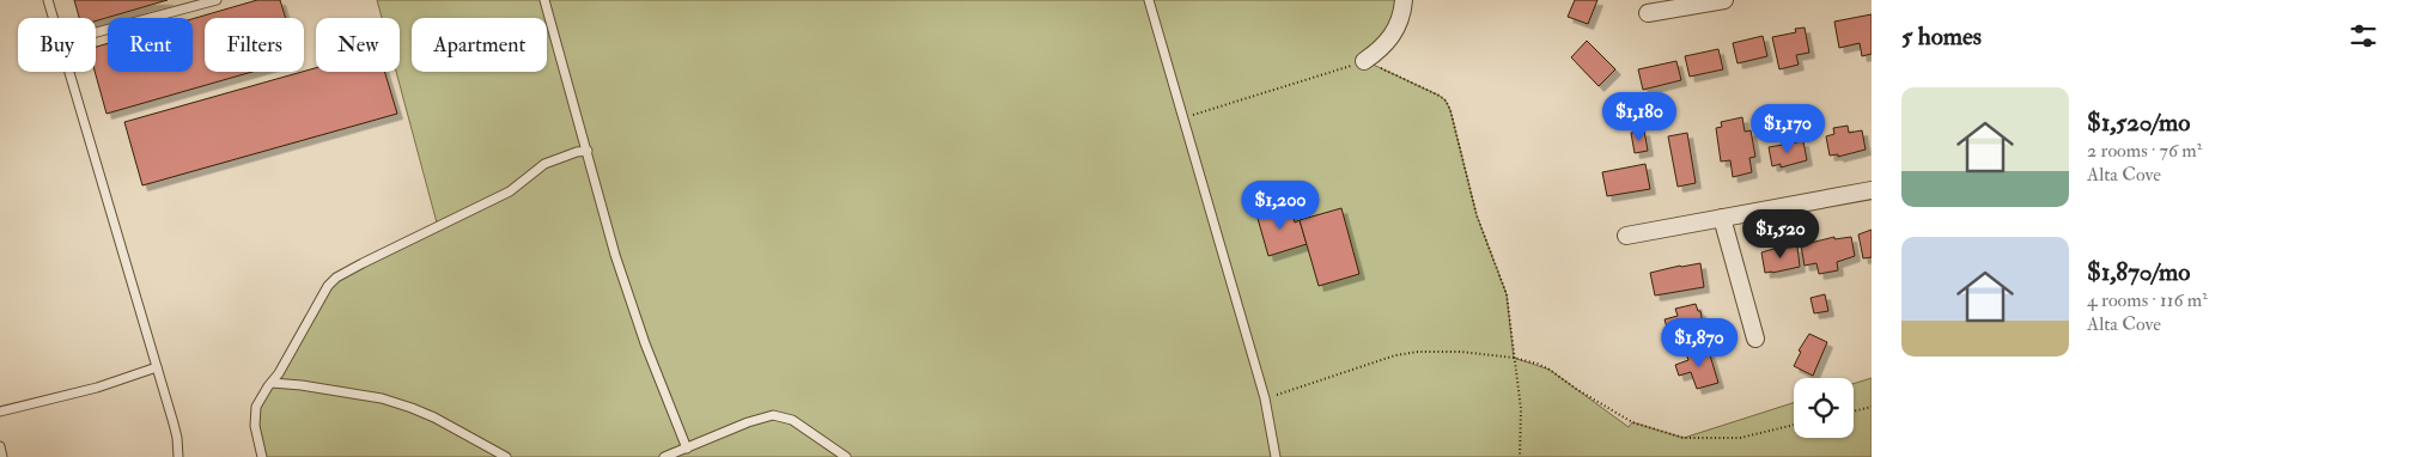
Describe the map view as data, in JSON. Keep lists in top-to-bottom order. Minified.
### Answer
{"page":{"heading":"5 homes","chip":["Buy","Rent","Filters","New","Apartment"],"list":[{"name":"$1,520/mo","note":"2 rooms · 76 m² · Alta Cove"},{"name":"$1,870/mo","note":"4 rooms · 116 m² · Alta Cove"}],"price":["$1,180","$1,170","$1,200","$1,520","$1,870"]}}
